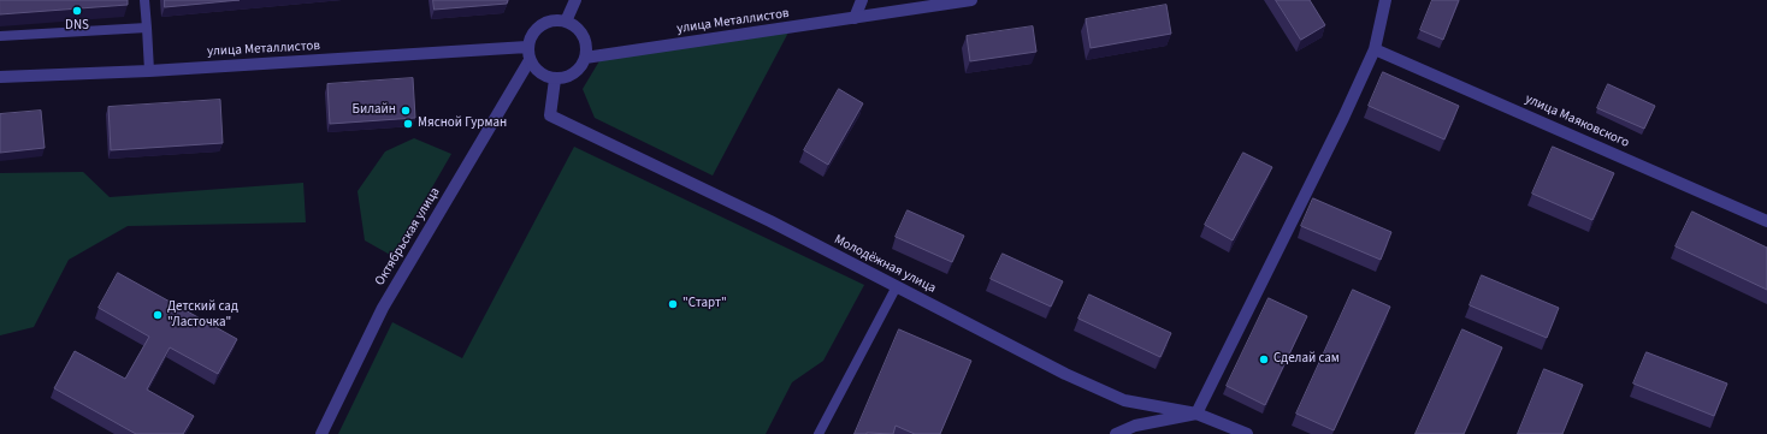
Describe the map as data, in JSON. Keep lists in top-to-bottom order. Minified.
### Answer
{"streets":{"street":["улица Металлистов","улица Маяковского","Октябрьская улица","Молодёжная улица"]},"crossings":[["улица Металлистов","Октябрьская улица"],["улица Металлистов","Молодёжная улица"],["Октябрьская улица","Молодёжная улица"]],"places":["DNS","Билайн","Мясной Гурман","\"Старт\"","Детский сад \"Ласточка\"","Сделай сам"]}
